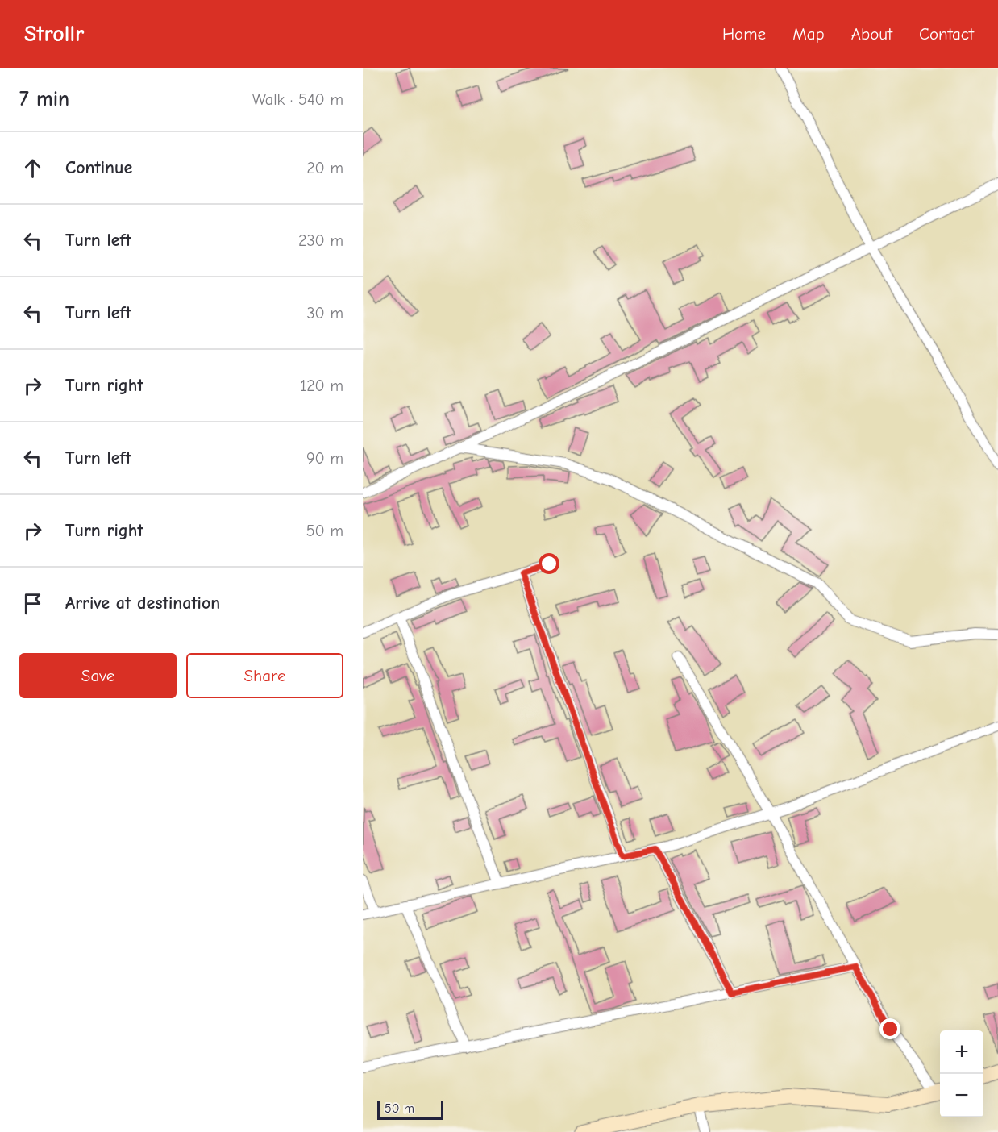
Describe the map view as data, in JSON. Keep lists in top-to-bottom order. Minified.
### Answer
{"scale_bar":"50 m","page":{"header":"Strollr","nav":["Home","Map","About","Contact"],"heading":["7 min","Walk · 540 m"],"list":[["Continue","20 m"],["Turn left","230 m"],["Turn left","30 m"],["Turn right","120 m"],["Turn left","90 m"],["Turn right","50 m"],"Arrive at destination"],"buttons":["Save","Share"],"map_buttons":["+","−"],"scale":"50 m"}}
